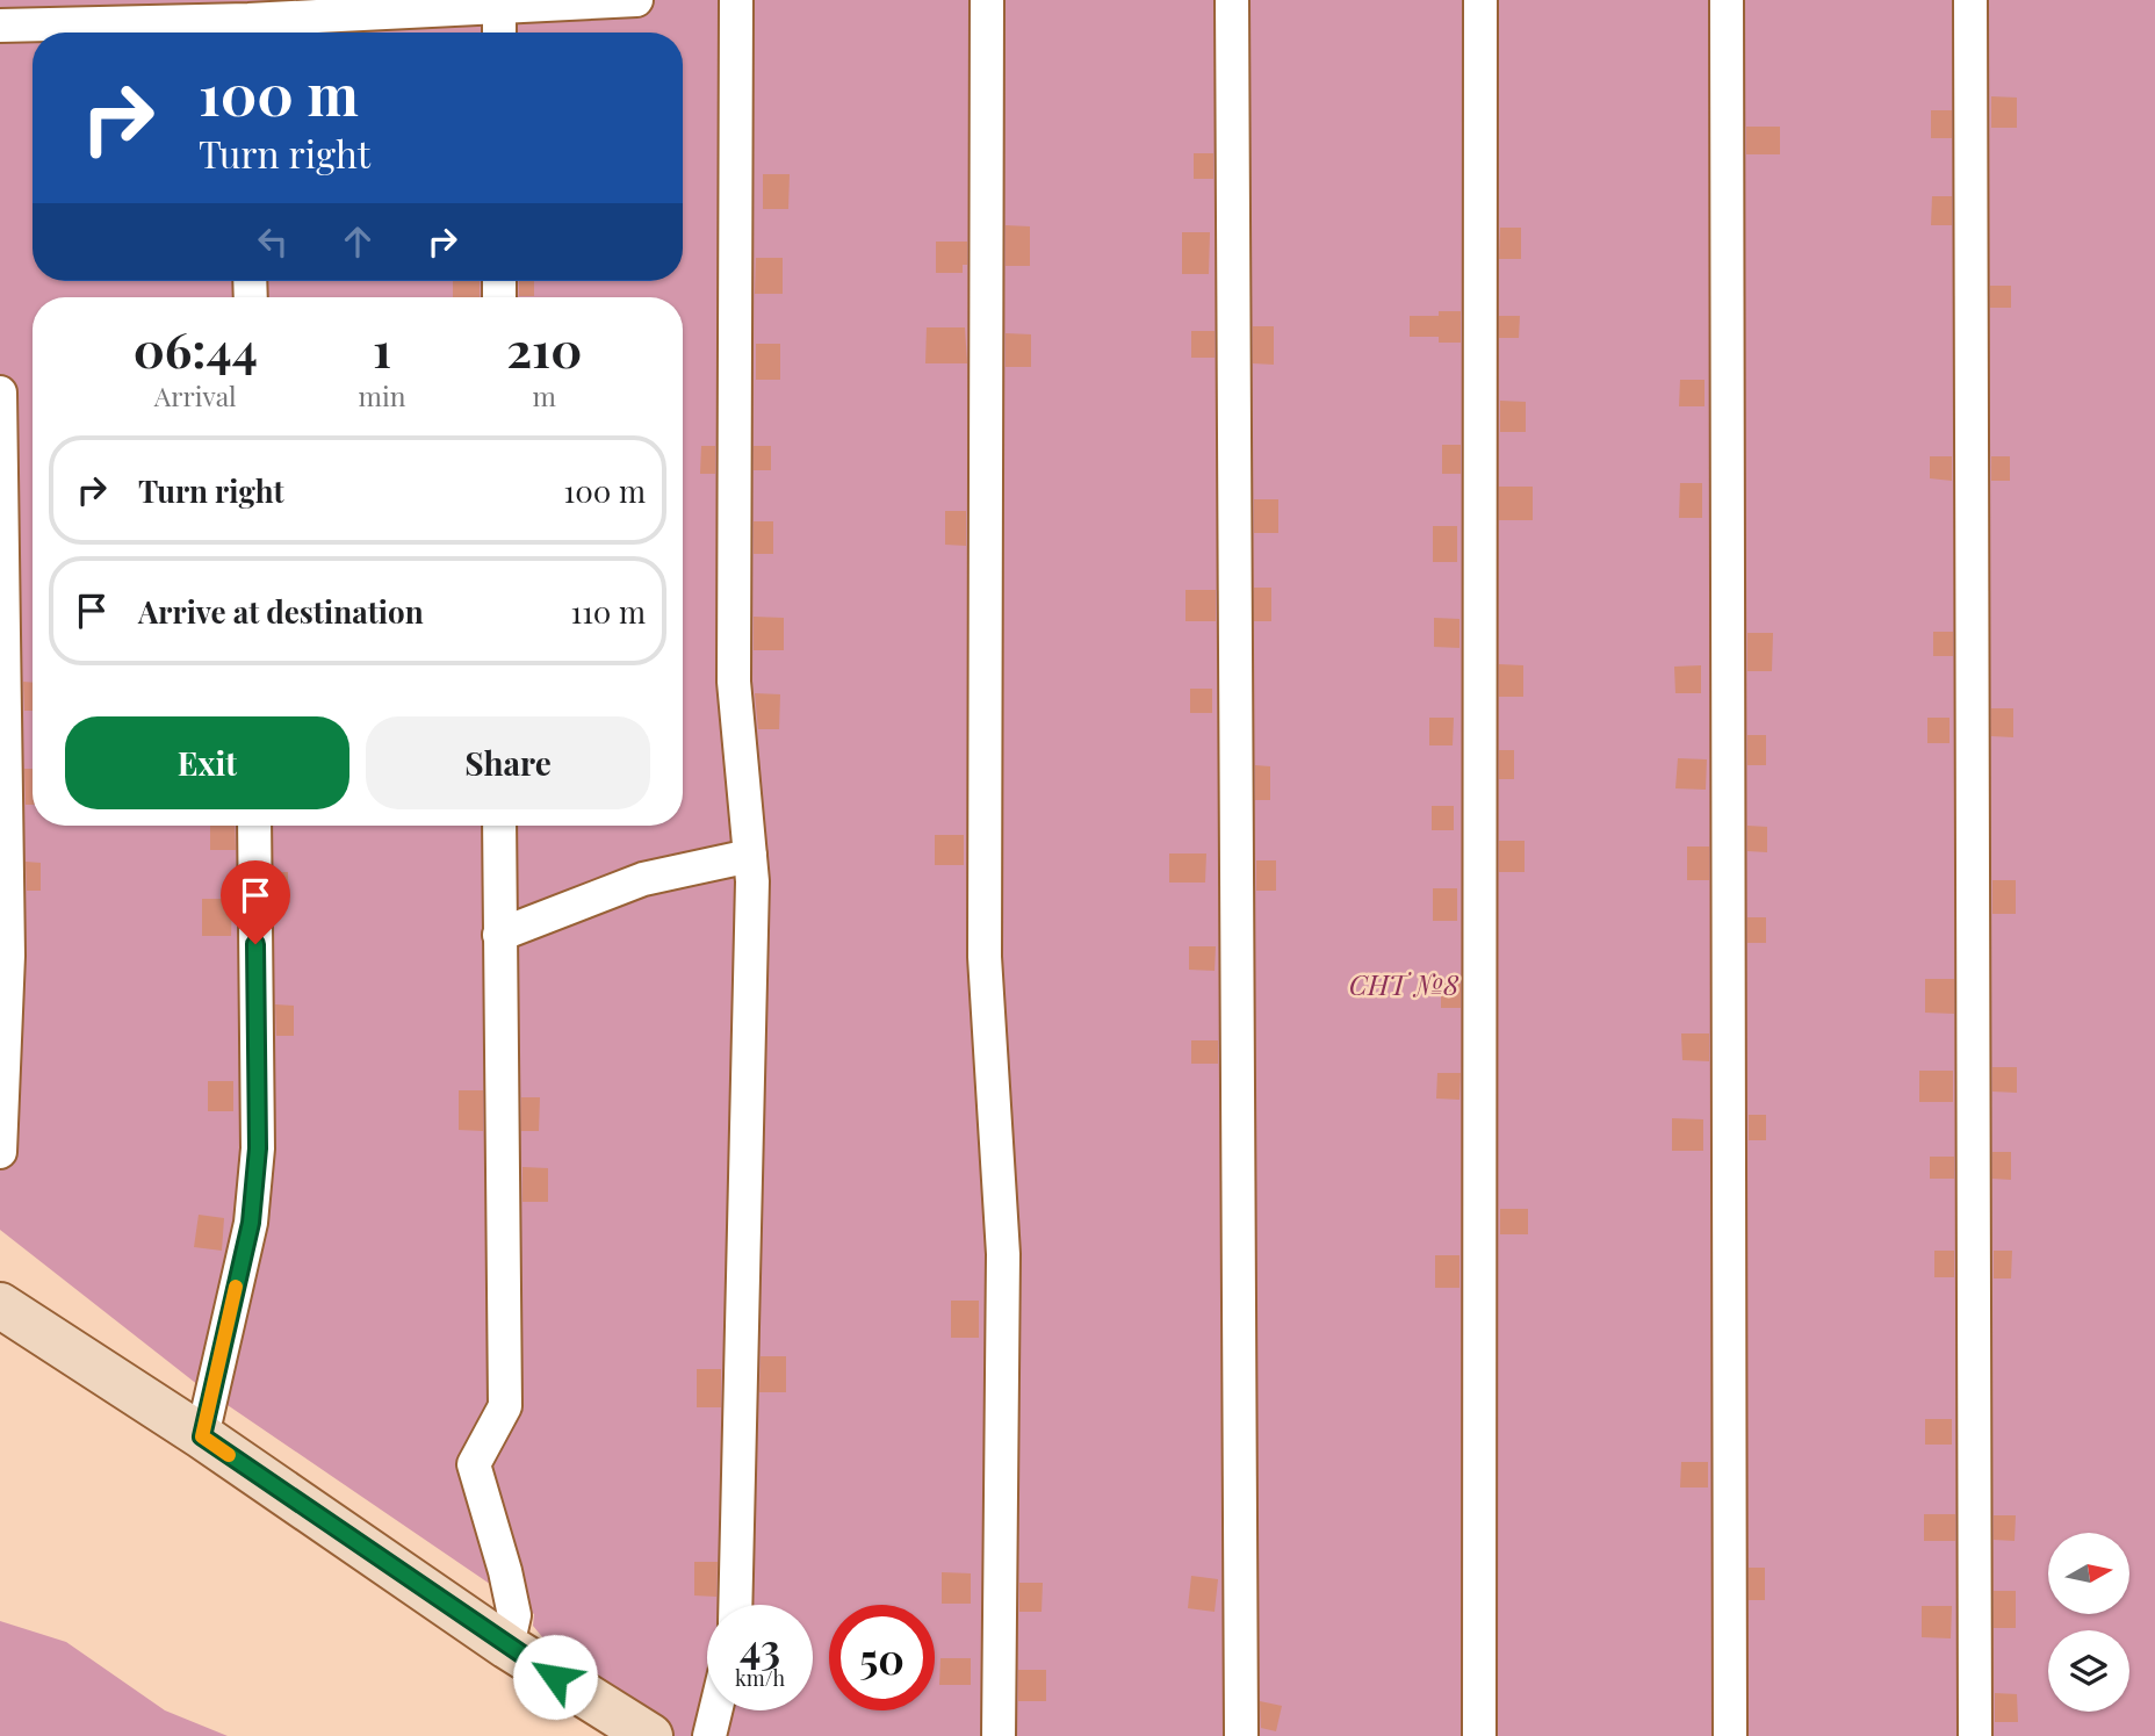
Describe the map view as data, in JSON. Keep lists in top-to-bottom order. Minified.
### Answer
{"parks":["СНТ №8"],"north":"right","page":{"turn":["100 m","Turn right"],"eta":["06:44","Arrival","1","min","210","m"],"list":[{"name":"Turn right","value":"100 m"},{"name":"Arrive at destination","value":"110 m"}],"buttons":["Exit","Share"],"speed":"43 km/h","limit":"50"}}
